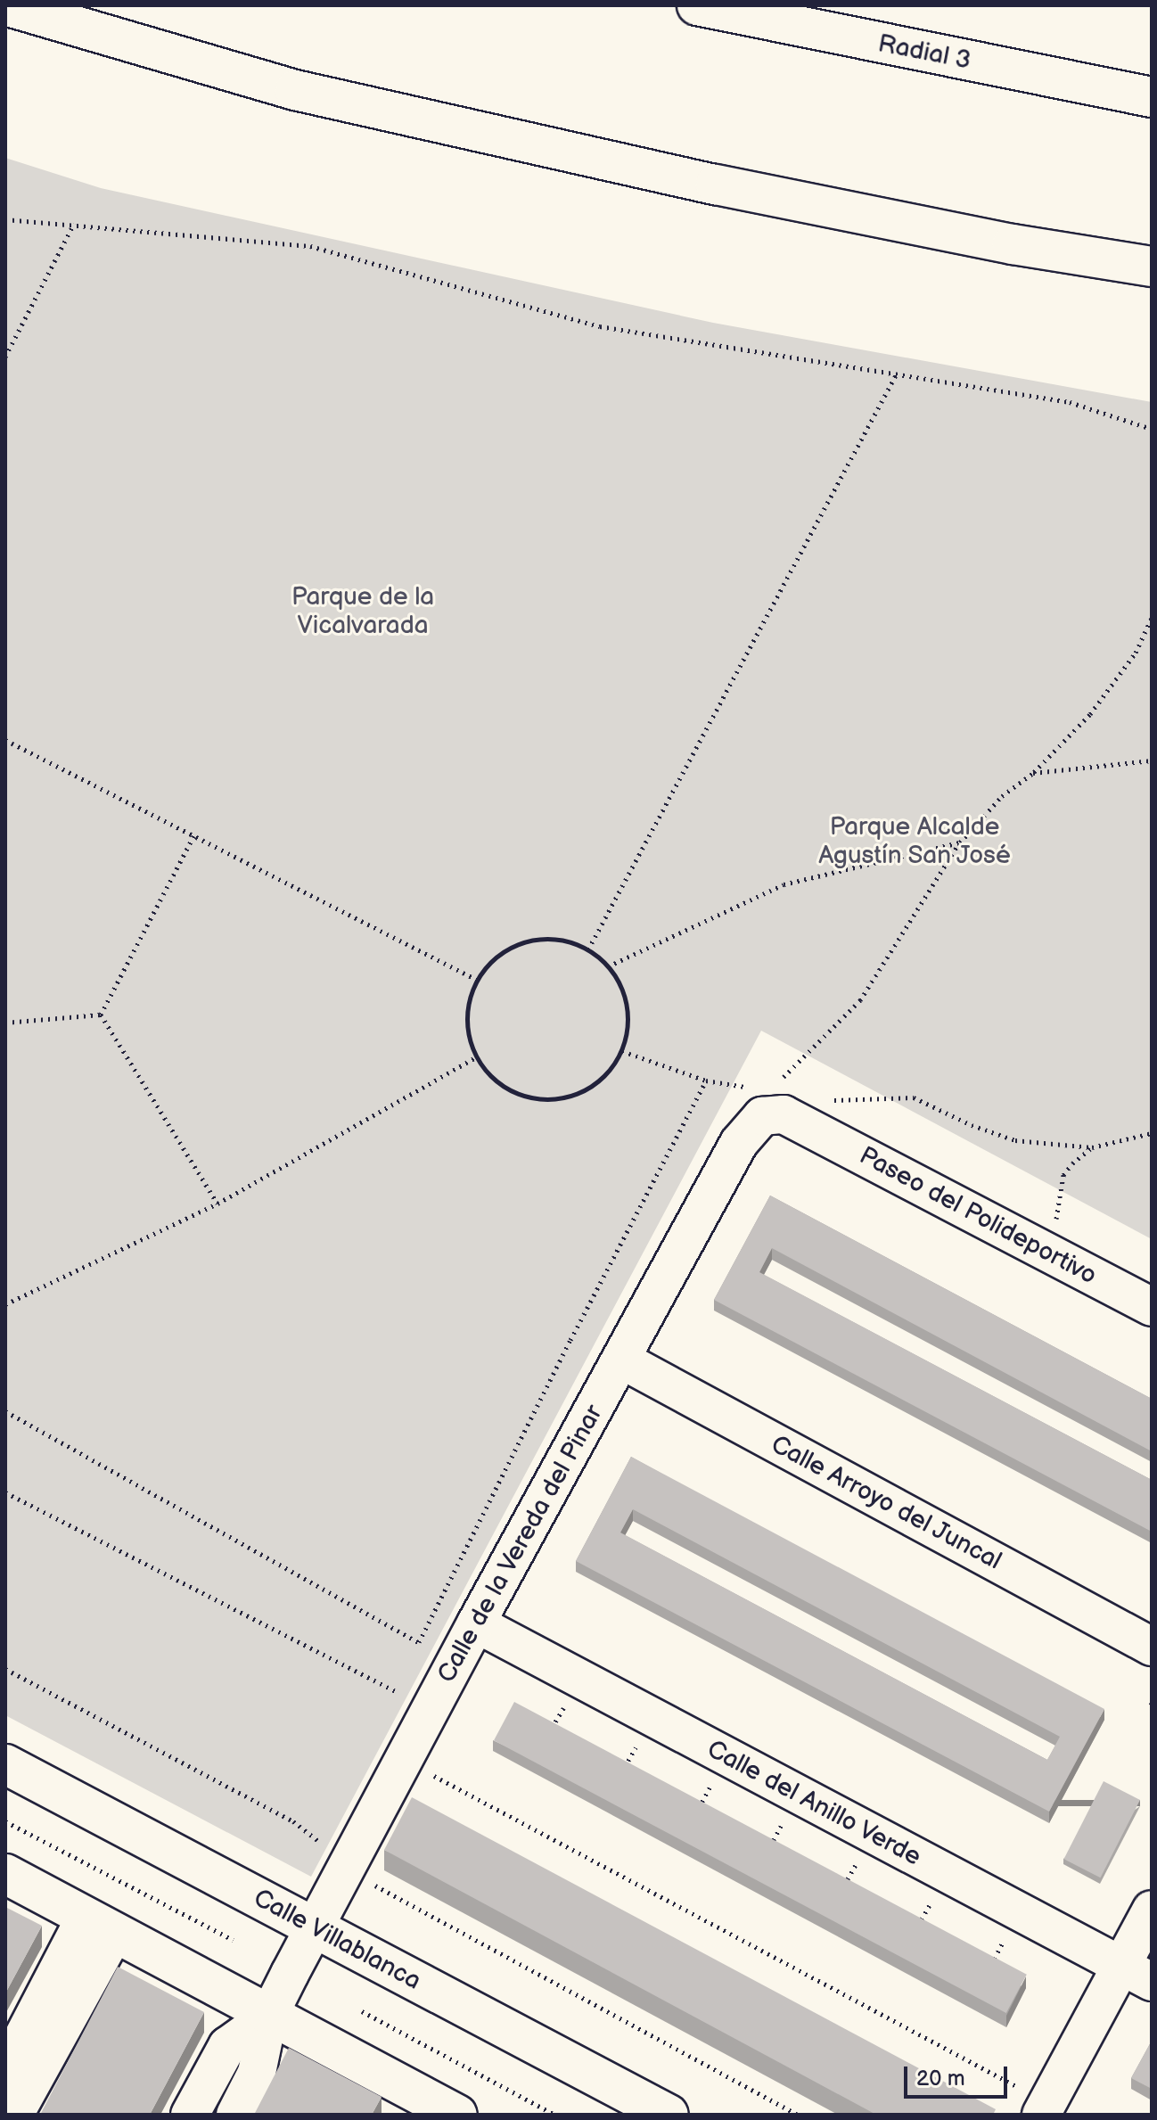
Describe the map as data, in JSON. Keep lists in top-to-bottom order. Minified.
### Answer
{"streets":{"main road":["Radial 3","Calle Villablanca"],"street":["Paseo del Polideportivo","Calle Arroyo del Juncal","Calle de la Vereda del Pinar","Calle del Anillo Verde"]},"crossings":[["Paseo del Polideportivo","Calle de la Vereda del Pinar"],["Calle Arroyo del Juncal","Calle de la Vereda del Pinar"],["Calle de la Vereda del Pinar","Calle del Anillo Verde"],["Calle de la Vereda del Pinar","Calle Villablanca"]],"parks":["Parque de la Vicalvarada","Parque Alcalde Agustín San José"],"scale_bar":"20 m"}
